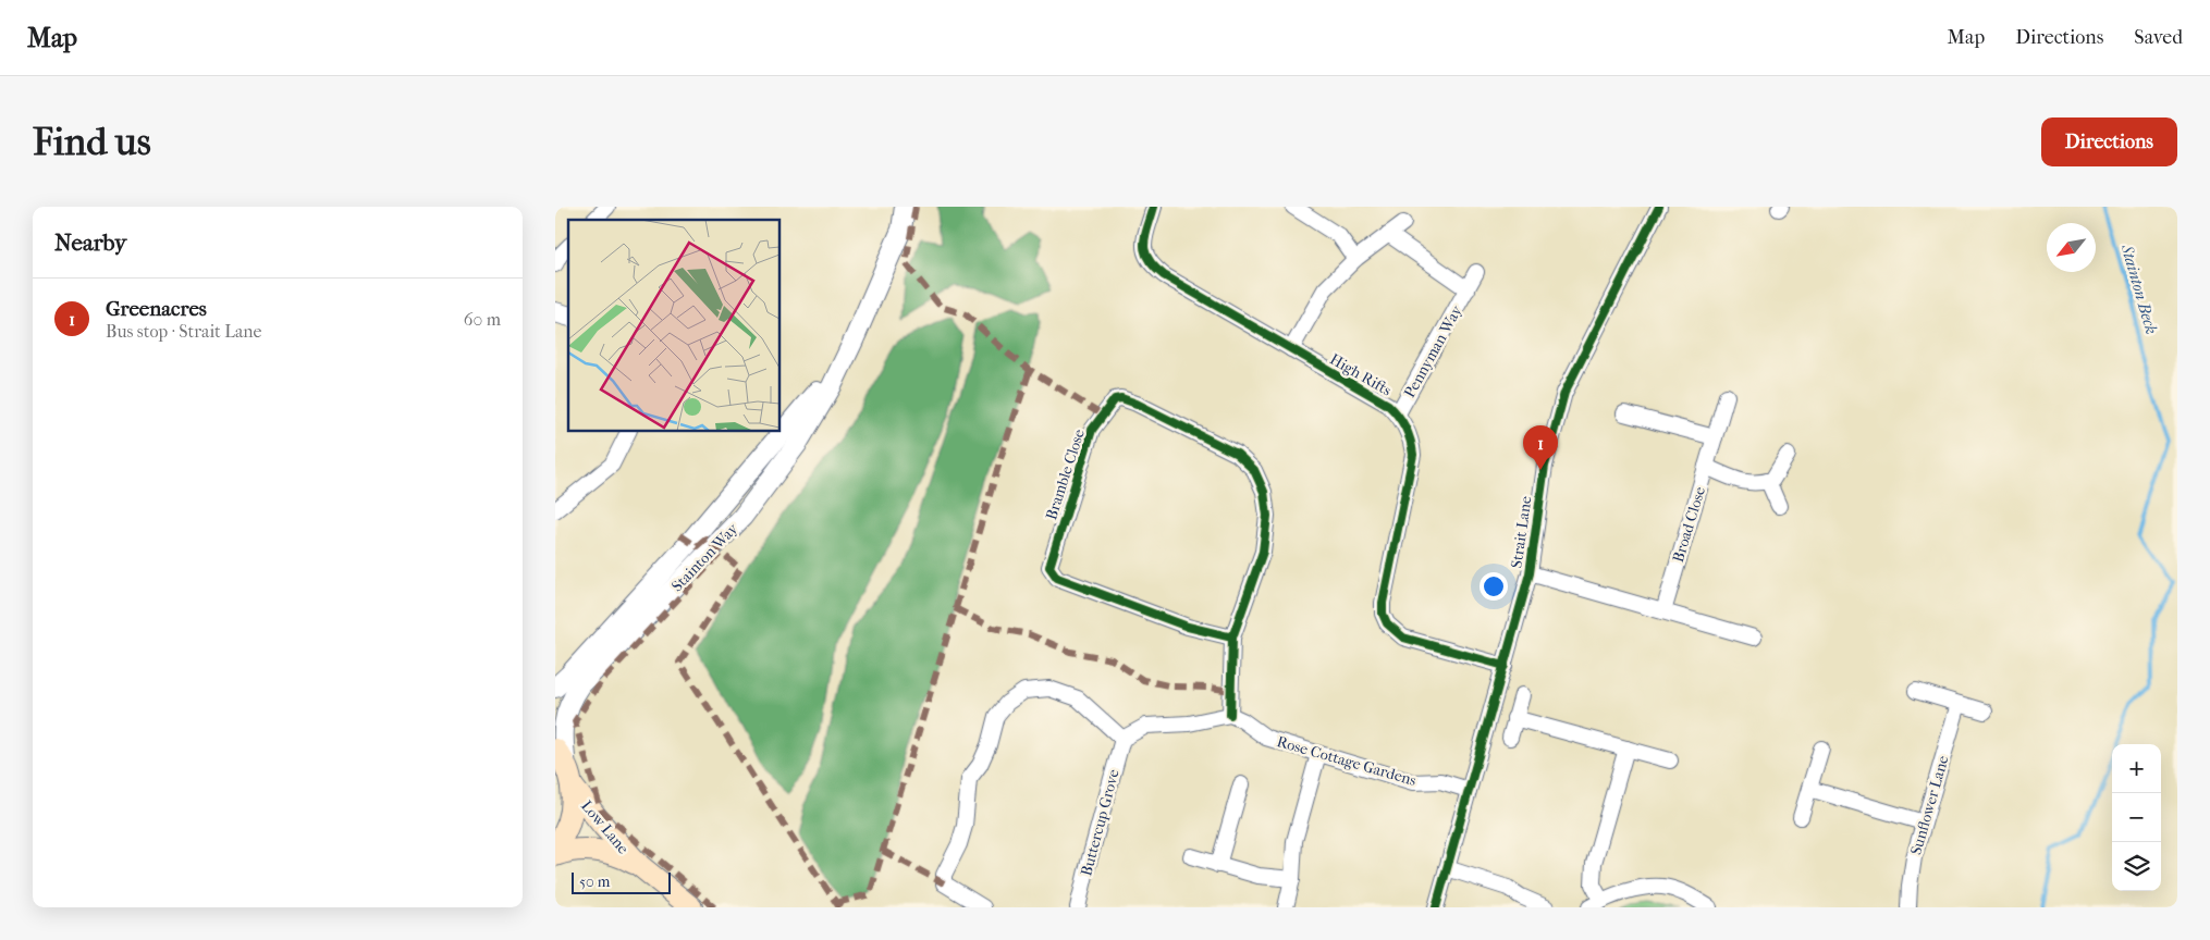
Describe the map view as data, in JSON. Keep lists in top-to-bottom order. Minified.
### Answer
{"streets":{"main road":["Low Lane"],"street":["Pennyman Way","High Rifts","Bramble Close","Broad Close","Strait Lane","Stainton Way","Rose Cottage Gardens","Sunflower Lane","Buttercup Grove"]},"crossings":[["Pennyman Way","High Rifts"],["High Rifts","Strait Lane"],["Bramble Close","Rose Cottage Gardens"],["Strait Lane","Rose Cottage Gardens"],["Stainton Way","Low Lane"]],"water":["Stainton Beck"],"scale_bar":"50 m","north":"bottom left","page":{"header":"Map","nav":["Map","Directions","Saved"],"buttons":"Directions","title":"Find us","heading":"Nearby","list":[{"mark":"1","name":"Greenacres","note":"Bus stop · Strait Lane","value":"60 m"}],"pins":"1","map_buttons":["+","−"],"scale":"50 m"}}
